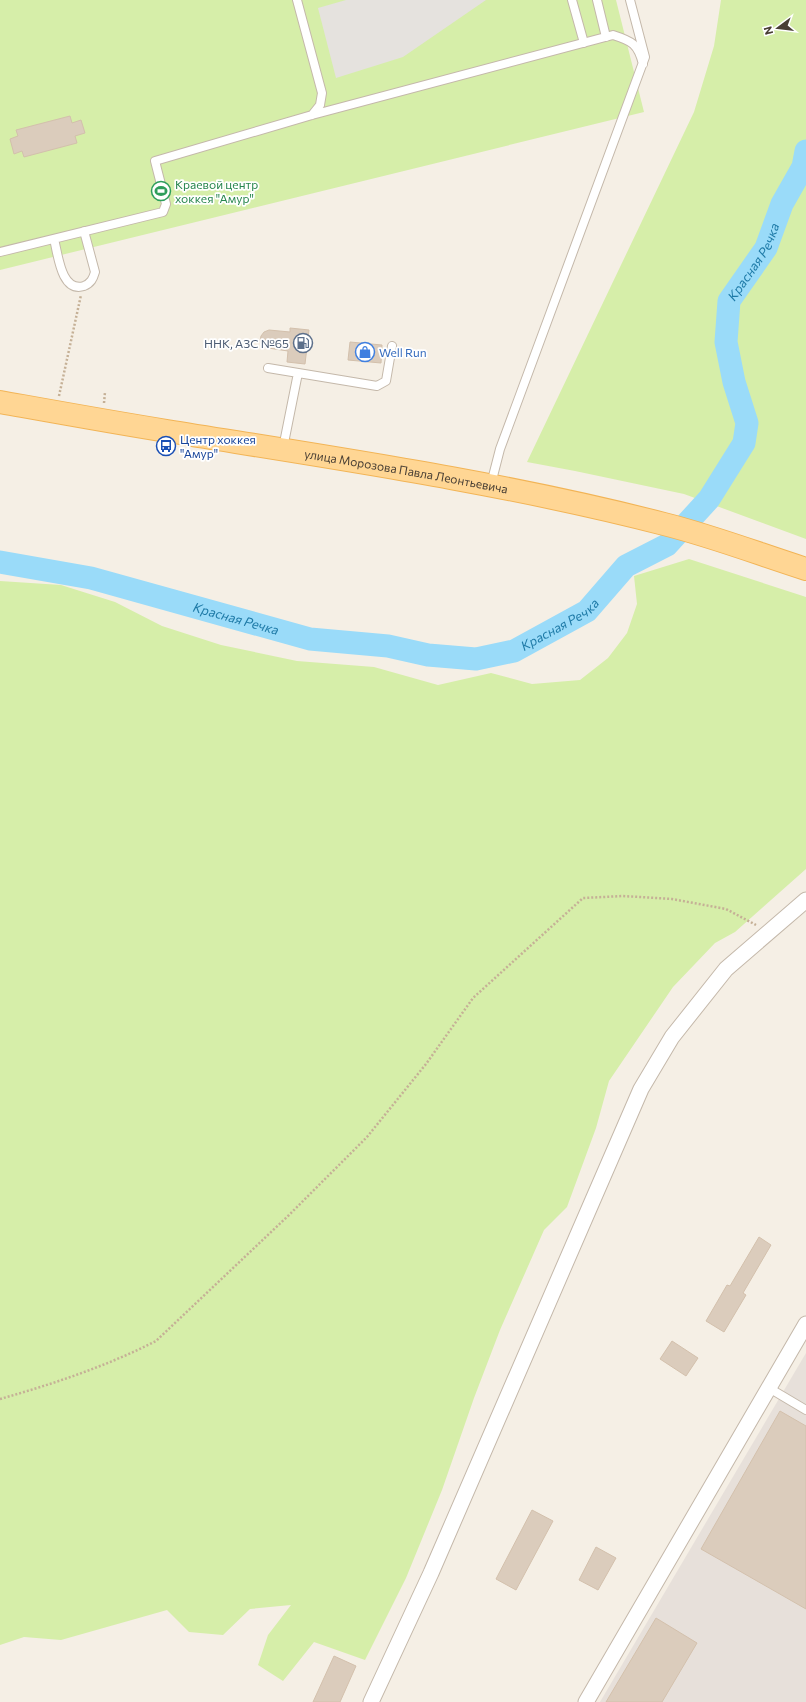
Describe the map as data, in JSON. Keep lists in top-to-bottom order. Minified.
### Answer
{"streets":{"main road":["улица Морозова Павла Леонтьевича"]},"water":["Красная Речка"],"places":{"sports":["Краевой центр хоккея \"Амур\""],"fuel station":["ННК, АЗС №65"],"shop":["Well Run"],"bus stop":["Центр хоккея \"Амур\""]},"north":"left"}
